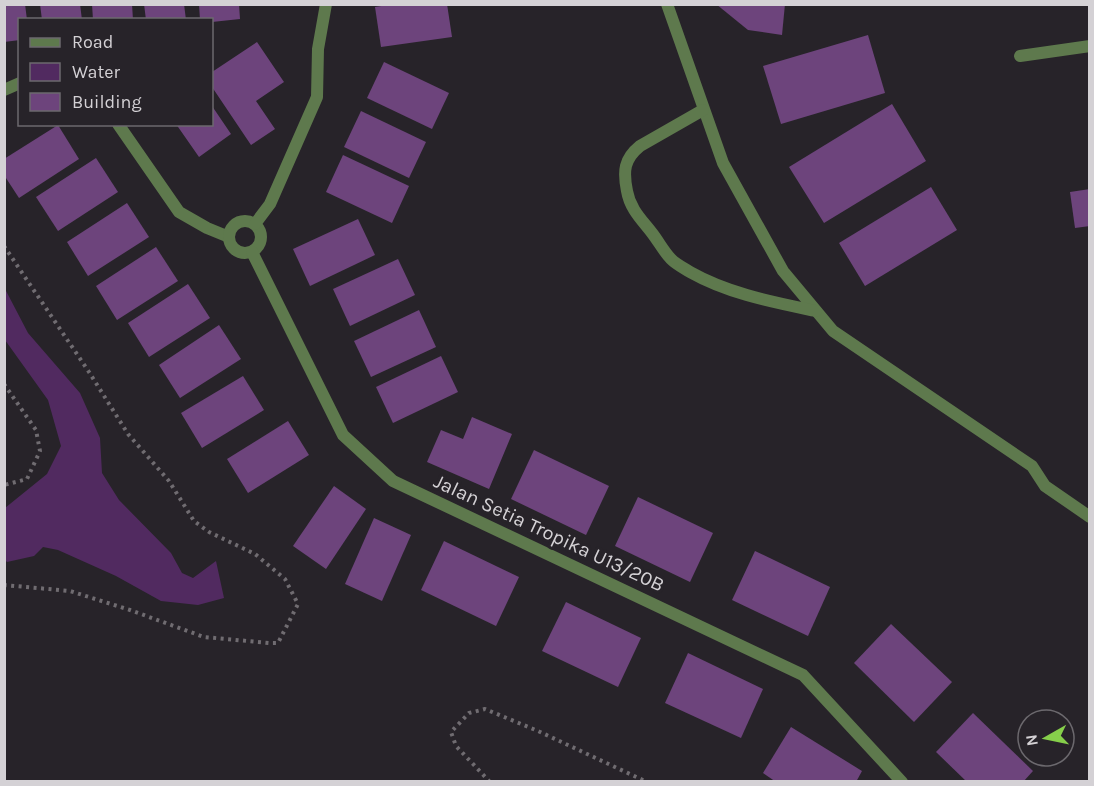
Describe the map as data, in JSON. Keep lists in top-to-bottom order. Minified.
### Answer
{"streets":{"street":["Jalan Setia Tropika U13/20B"]},"legend":["Road","Water","Building"],"north":"left"}
